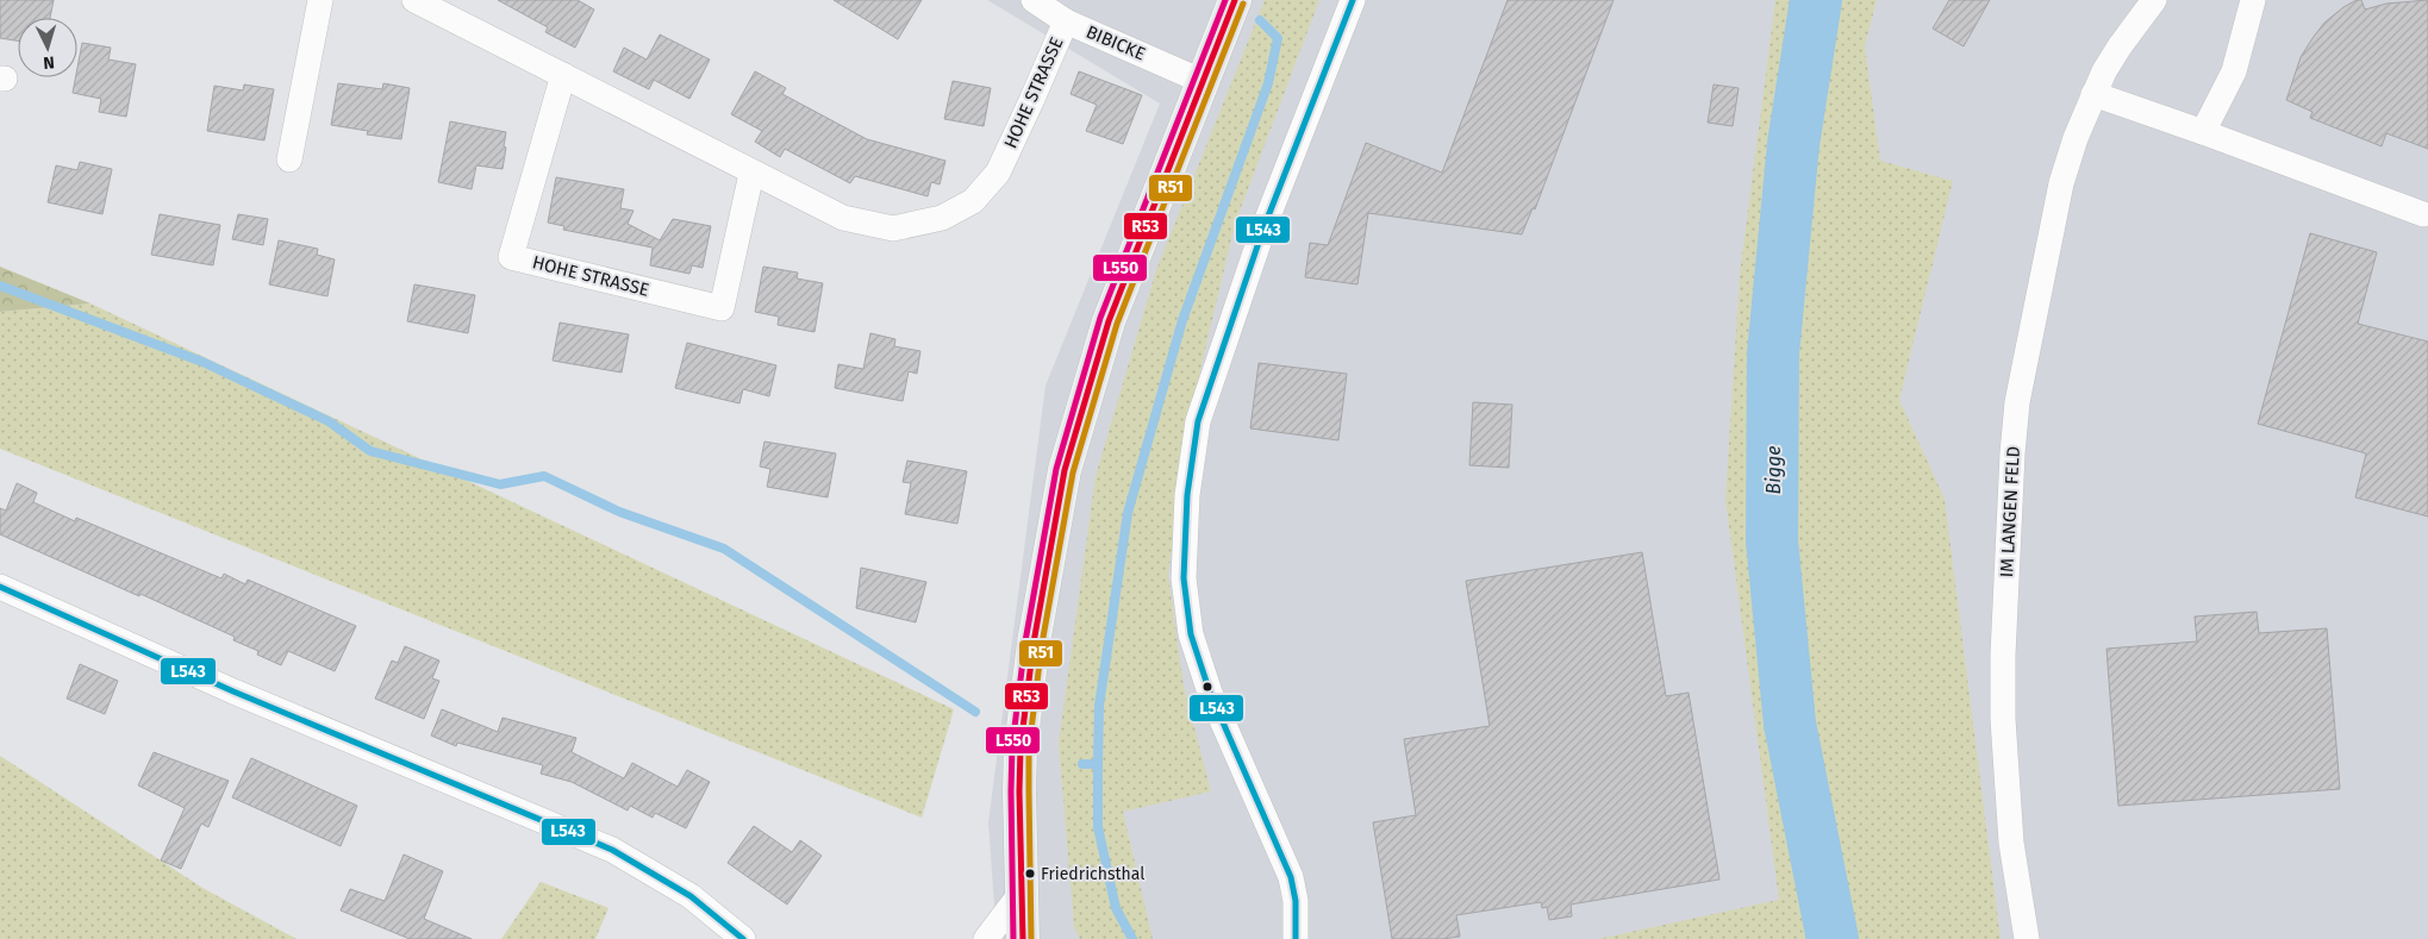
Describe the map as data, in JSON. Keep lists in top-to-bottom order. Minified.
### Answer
{"streets":{"street":["BIBICKE","HOHE STRASSE","IM LANGEN FELD"]},"crossings":[["BIBICKE","HOHE STRASSE"]],"water":["Bigge"],"places":["Friedrichsthal"],"lines":["transit line L543","transit line R53","transit line L550","transit line R51"],"north":"bottom"}
